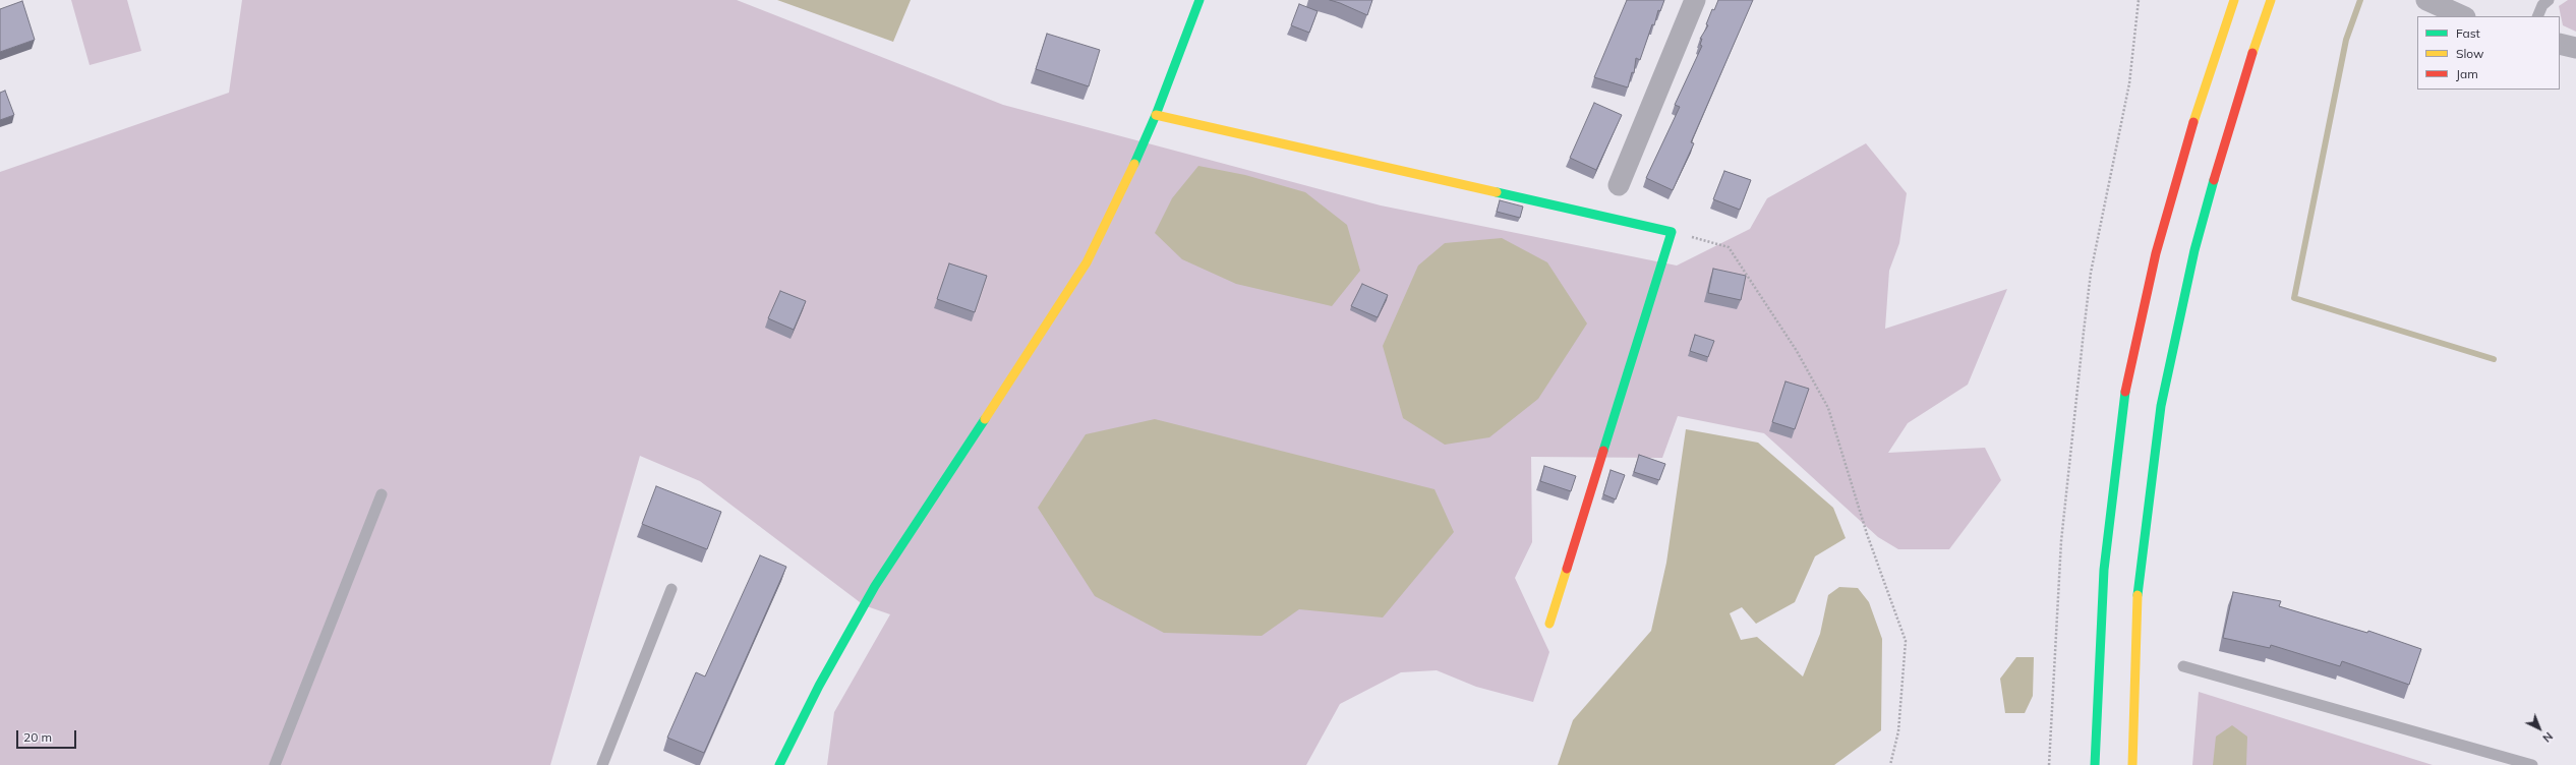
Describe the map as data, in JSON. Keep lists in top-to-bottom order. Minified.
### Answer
{"legend":["Fast","Slow","Jam"],"scale_bar":"20 m","north":"bottom right"}
